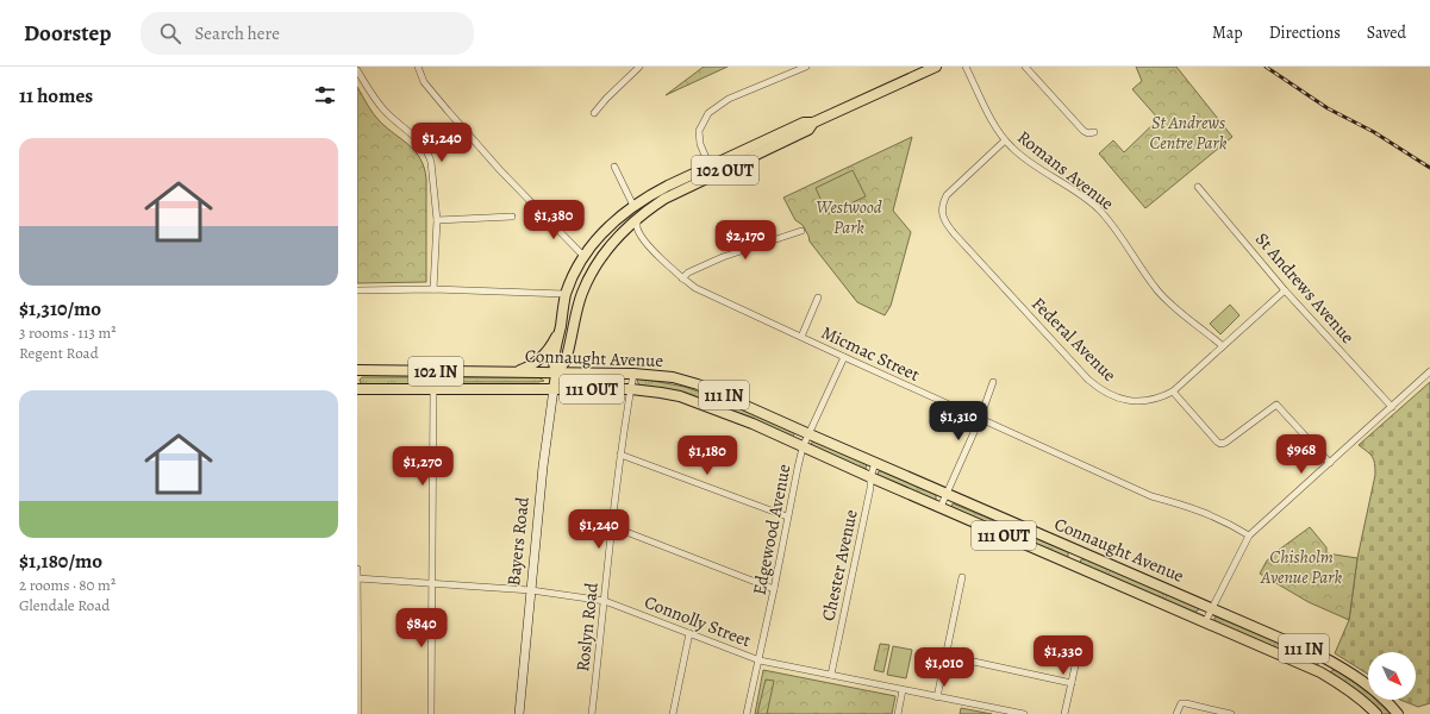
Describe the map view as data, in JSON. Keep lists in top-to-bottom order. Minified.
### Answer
{"streets":{"main road":["102 OUT","Connaught Avenue","102 IN","111 OUT","111 IN","Bayers Road"],"street":["Romans Avenue","St Andrews Avenue","Federal Avenue","Micmac Street","Edgewood Avenue","Chester Avenue","Connolly Street","Roslyn Road"]},"crossings":[["Romans Avenue","Federal Avenue"],["St Andrews Avenue","Federal Avenue"],["Micmac Street","Edgewood Avenue"],["Micmac Street","Bayers Road"],["Connaught Avenue","Edgewood Avenue"],["Connaught Avenue","Bayers Road"],["Connaught Avenue","Chester Avenue"],["Connaught Avenue","Roslyn Road"],["Edgewood Avenue","Connolly Street"],["Bayers Road","Connolly Street"],["Chester Avenue","Connolly Street"],["Connolly Street","Roslyn Road"]],"parks":["St Andrews Centre Park","Westwood Park","Chisholm Avenue Park"],"north":"bottom right","page":{"header":"Doorstep","search":"Search here","nav":["Map","Directions","Saved"],"heading":"11 homes","price":["$1,240","$1,380","$2,170","$1,310","$968","$1,180","$1,270","$1,240","$840","$1,330","$1,010"],"list":[{"name":"$1,310/mo","note":"3 rooms · 113 m² · Regent Road"},{"name":"$1,180/mo","note":"2 rooms · 80 m² · Glendale Road"}]}}
